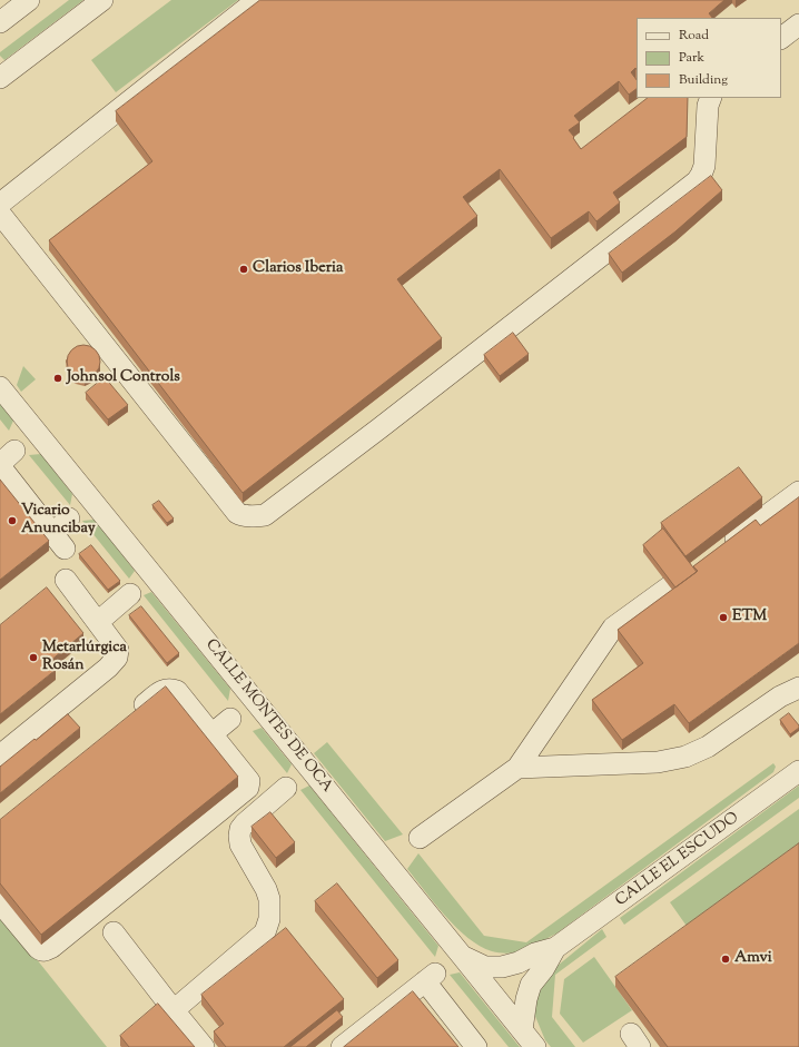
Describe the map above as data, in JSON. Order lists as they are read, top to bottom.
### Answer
{
  "streets": {
    "street": ["CALLE MONTES DE OCA", "CALLE EL ESCUDO"]
  },
  "crossings": [
    ["CALLE MONTES DE OCA", "CALLE EL ESCUDO"]
  ],
  "places": [
    "Clarios Iberia",
    "Johnsol Controls",
    "Vicario Anuncibay",
    "ETM",
    "Metarlúrgica Rosán",
    "Amvi"
  ],
  "legend": ["Road", "Park", "Building"]
}
